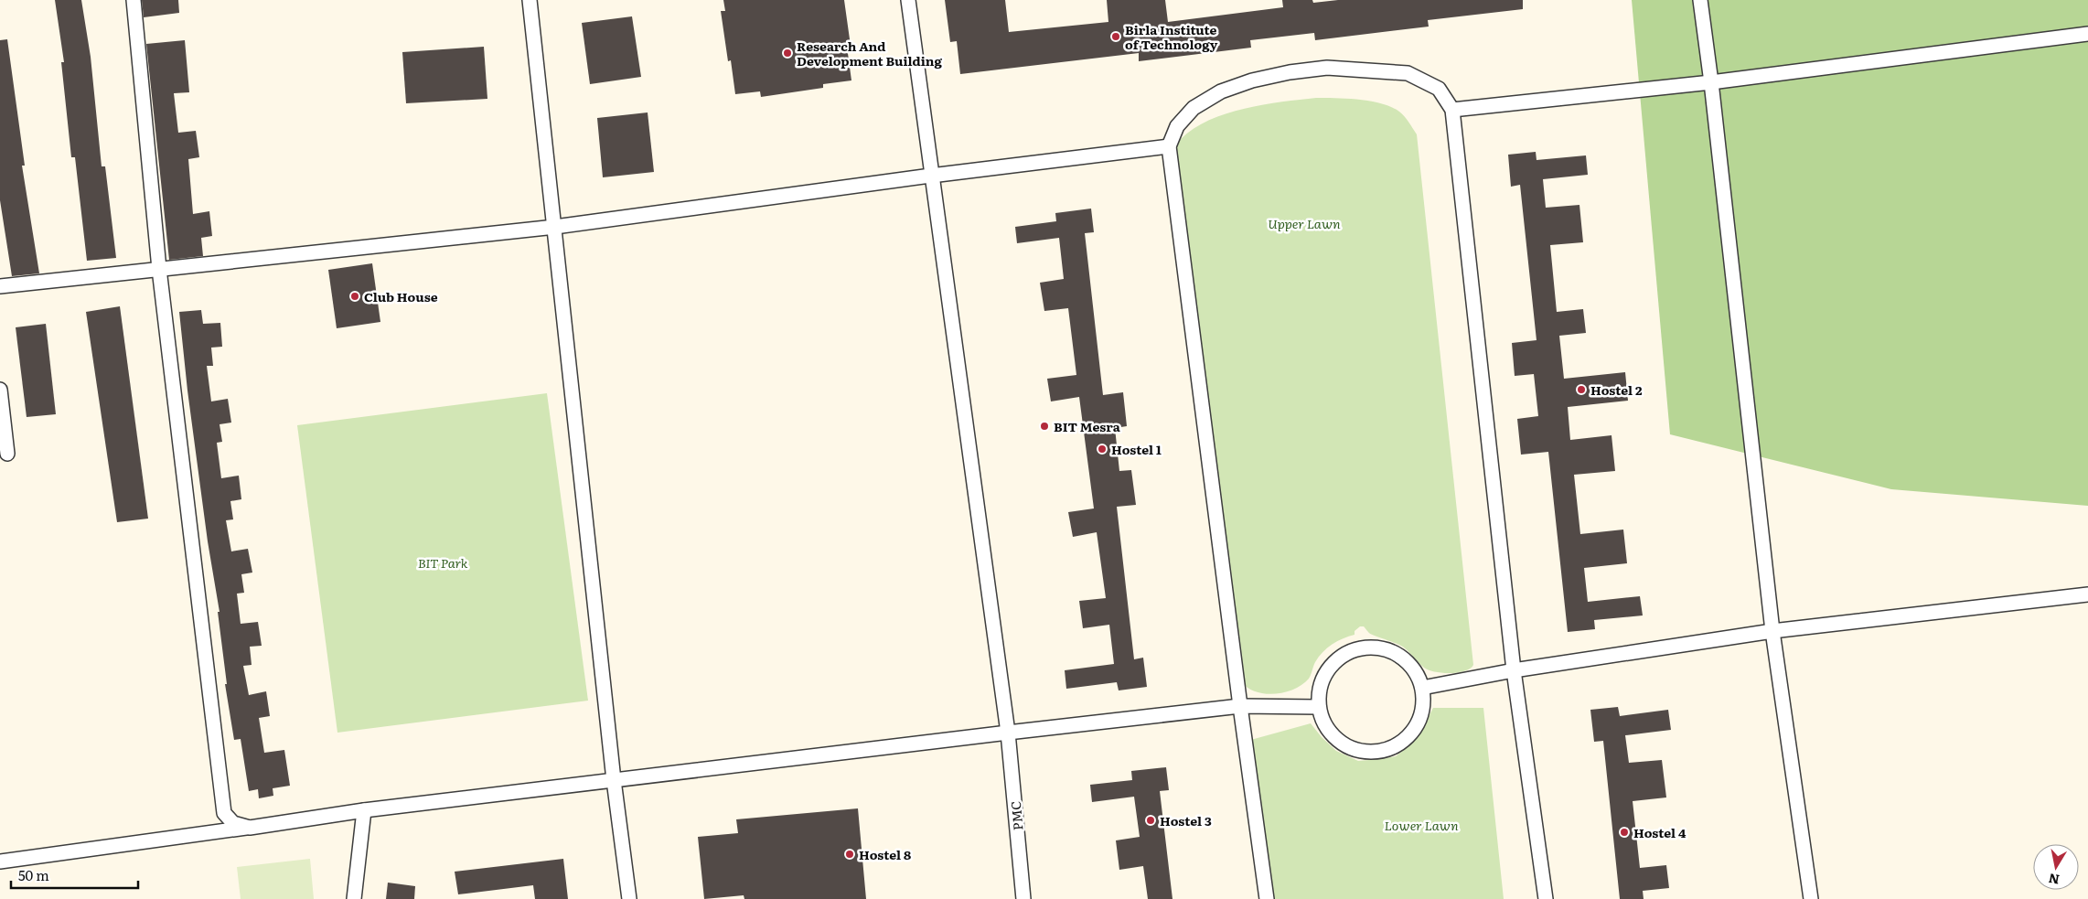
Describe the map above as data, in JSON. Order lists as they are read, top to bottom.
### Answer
{
  "streets": {
    "street": ["PMC"]
  },
  "parks": ["Upper Lawn", "BIT Park", "Lower Lawn"],
  "places": [
    "Birla Institute of Technology",
    "Research And Development Building",
    "Club House",
    "Hostel 2",
    "BIT Mesra",
    "Hostel 1",
    "Hostel 3",
    "Hostel 4",
    "Hostel 8"
  ],
  "scale_bar": "50 m",
  "north": "bottom"
}
